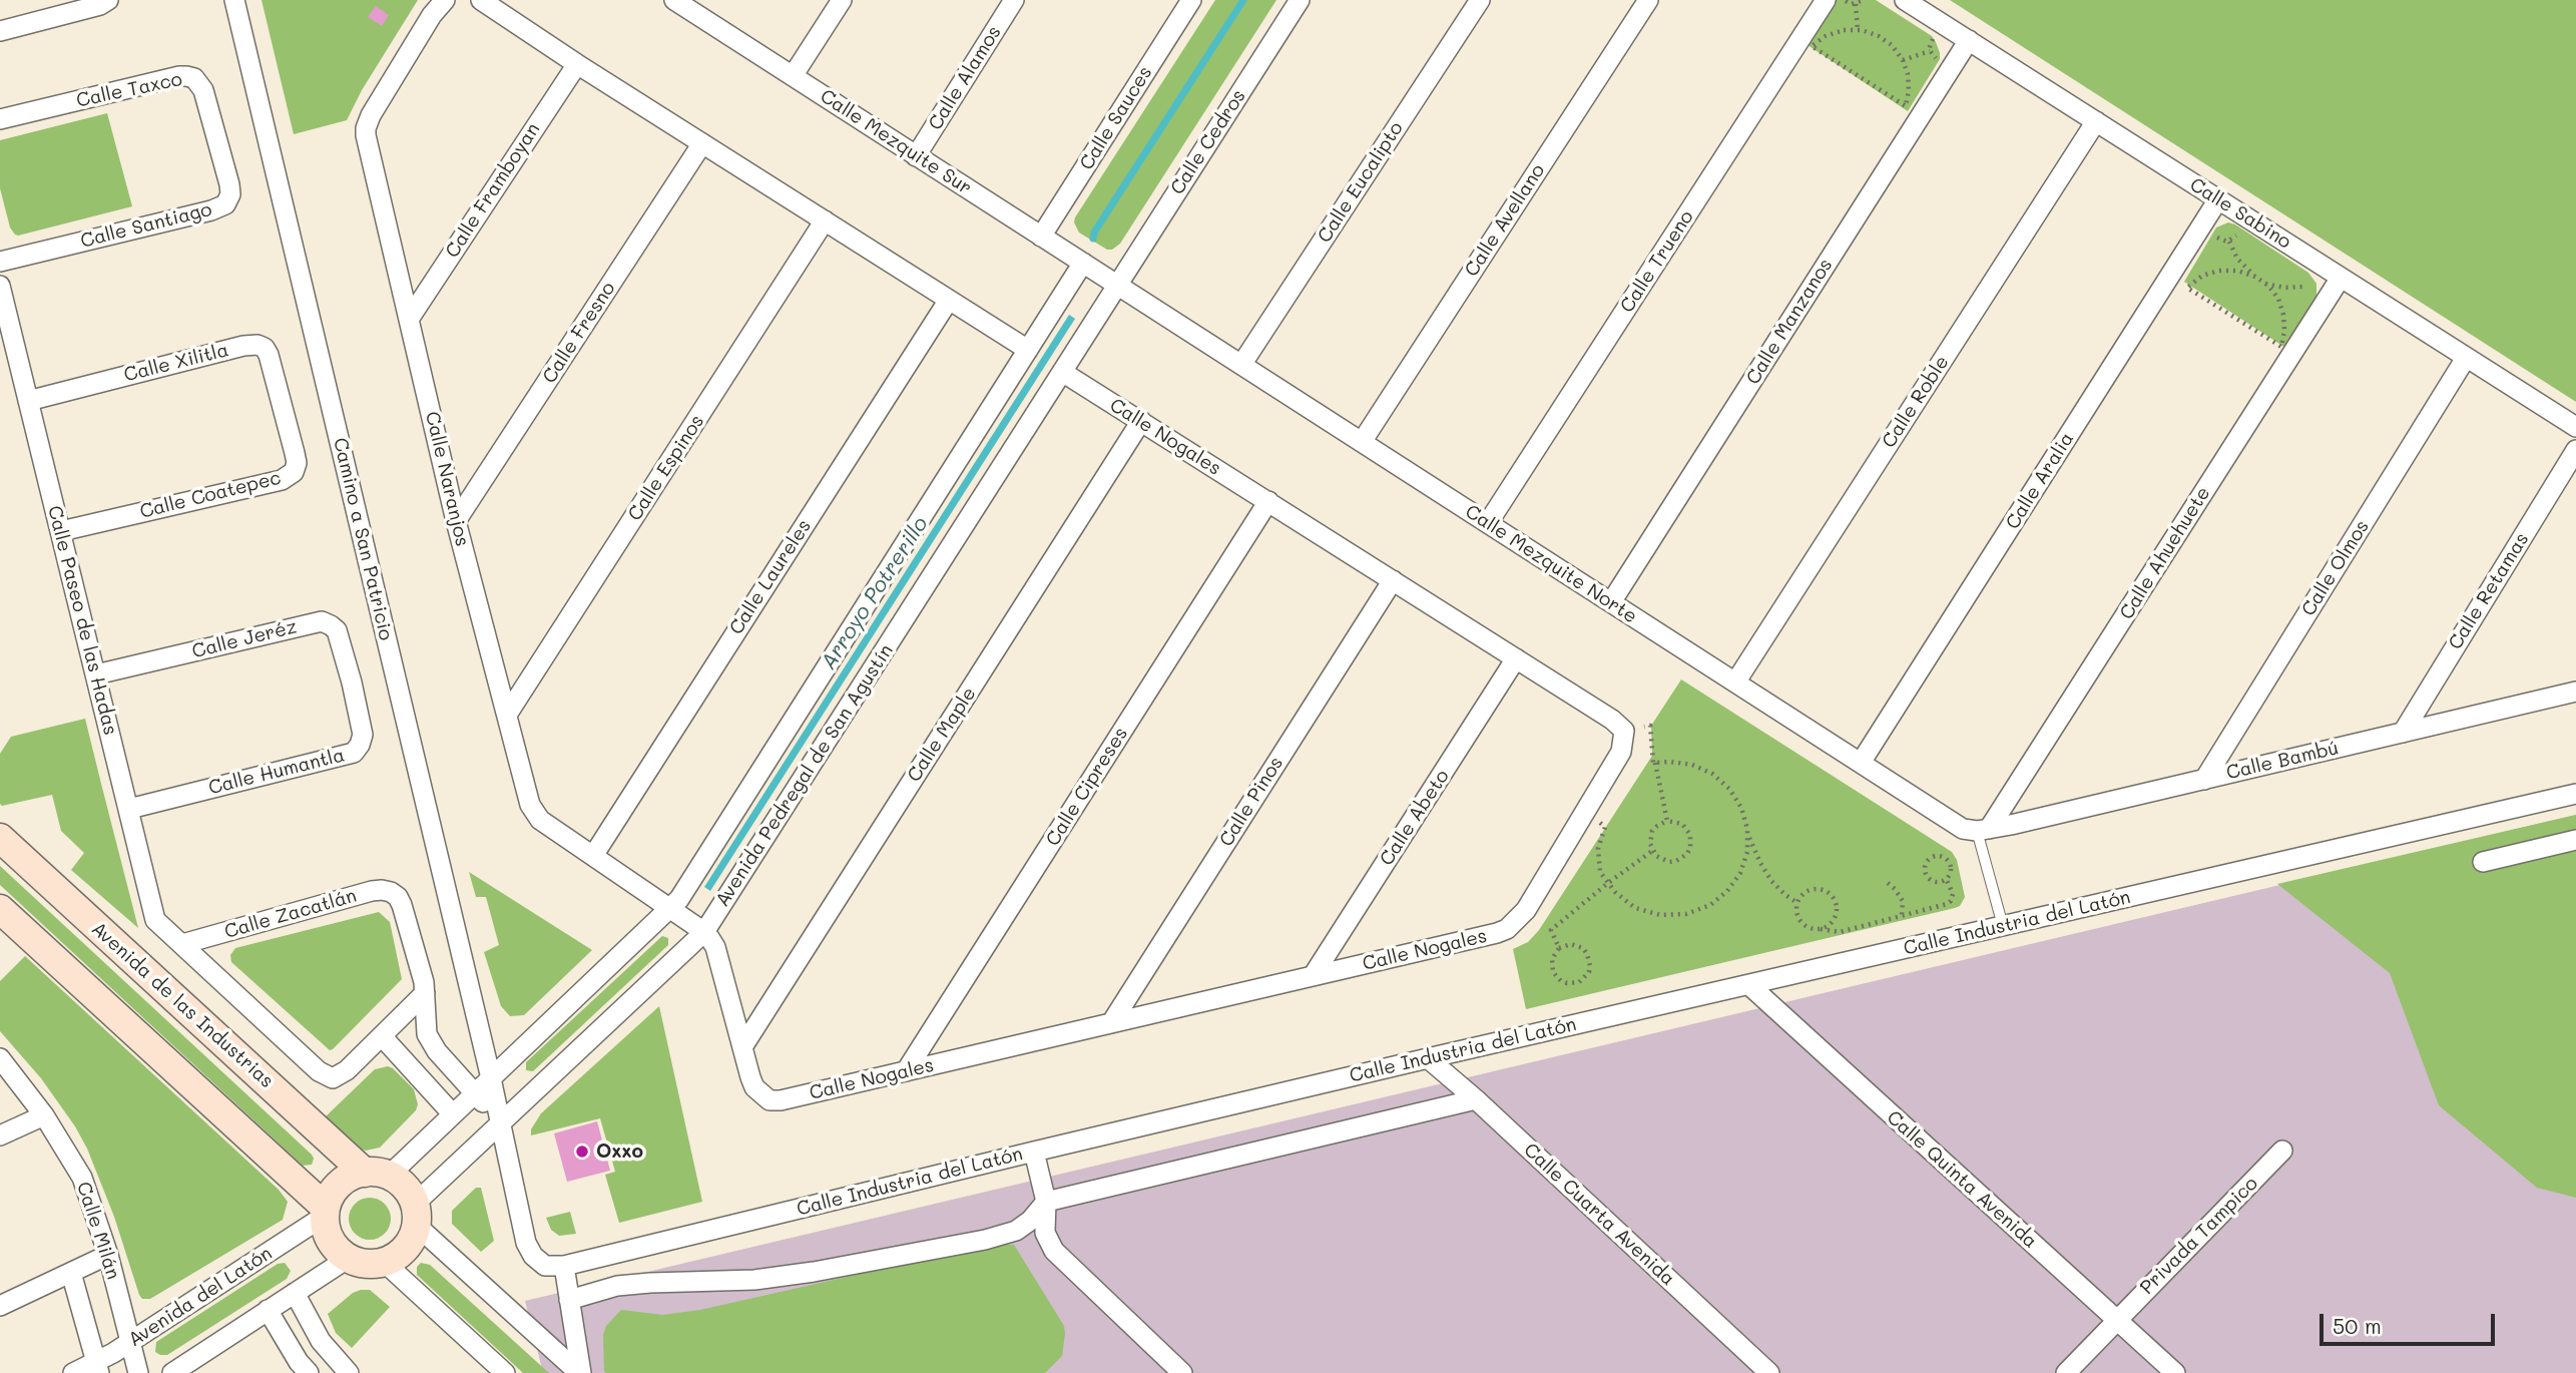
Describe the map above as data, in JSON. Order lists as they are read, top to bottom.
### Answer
{
  "streets": {
    "street": [
      "Calle Alamos",
      "Calle Taxco",
      "Calle Sauces",
      "Calle Mezquite Sur",
      "Calle Cedros",
      "Calle Eucalipto",
      "Calle Framboyan",
      "Calle Sabino",
      "Calle Avellano",
      "Calle Santiago",
      "Calle Trueno",
      "Calle Manzanos",
      "Calle Fresno",
      "Calle Xilitla",
      "Calle Roble",
      "Calle Nogales",
      "Calle Espinos",
      "Calle Naranjos",
      "Calle Aralia",
      "Calle Coatepec",
      "Camino a San Patricio",
      "Calle Ahuehuete",
      "Calle Mezquite Norte",
      "Calle Olmos",
      "Calle Laureles",
      "Calle Retamas",
      "Calle Paseo de las Hadas",
      "Calle Jeréz",
      "Calle Maple",
      "Calle Bambú",
      "Calle Humantla",
      "Avenida Pedregal de San Agustín",
      "Calle Cipreses",
      "Calle Pinos",
      "Calle Abeto",
      "Calle Zacatlán",
      "Calle Industria del Latón",
      "Avenida de las Industrias",
      "Calle Quinta Avenida",
      "Calle Cuarta Avenida",
      "Calle Milán",
      "Privada Tampico",
      "Avenida del Latón"
    ]
  },
  "crossings": [
    ["Calle Alamos", "Calle Mezquite Sur"],
    ["Calle Taxco", "Calle Santiago"],
    ["Calle Sauces", "Calle Mezquite Sur"],
    ["Calle Mezquite Sur", "Calle Cedros"],
    ["Calle Mezquite Sur", "Calle Mezquite Norte"],
    ["Calle Mezquite Sur", "Avenida Pedregal de San Agustín"],
    ["Calle Cedros", "Calle Mezquite Norte"],
    ["Calle Cedros", "Avenida Pedregal de San Agustín"],
    ["Calle Eucalipto", "Calle Mezquite Norte"],
    ["Calle Framboyan", "Calle Naranjos"],
    ["Calle Sabino", "Calle Manzanos"],
    ["Calle Sabino", "Calle Roble"],
    ["Calle Sabino", "Calle Aralia"],
    ["Calle Sabino", "Calle Ahuehuete"],
    ["Calle Sabino", "Calle Olmos"],
    ["Calle Avellano", "Calle Mezquite Norte"],
    ["Calle Trueno", "Calle Mezquite Norte"],
    ["Calle Manzanos", "Calle Mezquite Norte"],
    ["Calle Fresno", "Calle Naranjos"],
    ["Calle Xilitla", "Calle Coatepec"],
    ["Calle Xilitla", "Calle Paseo de las Hadas"],
    ["Calle Roble", "Calle Mezquite Norte"],
    ["Calle Nogales", "Calle Naranjos"],
    ["Calle Nogales", "Calle Maple"],
    ["Calle Nogales", "Avenida Pedregal de San Agustín"],
    ["Calle Nogales", "Calle Cipreses"],
    ["Calle Nogales", "Calle Pinos"],
    ["Calle Nogales", "Calle Abeto"],
    ["Calle Espinos", "Calle Naranjos"],
    ["Calle Naranjos", "Calle Laureles"],
    ["Calle Naranjos", "Avenida Pedregal de San Agustín"],
    ["Calle Aralia", "Calle Mezquite Norte"],
    ["Calle Coatepec", "Calle Paseo de las Hadas"],
    ["Camino a San Patricio", "Avenida Pedregal de San Agustín"],
    ["Calle Ahuehuete", "Calle Mezquite Norte"],
    ["Calle Ahuehuete", "Calle Bambú"],
    ["Calle Mezquite Norte", "Calle Bambú"],
    ["Calle Mezquite Norte", "Avenida Pedregal de San Agustín"],
    ["Calle Olmos", "Calle Bambú"],
    ["Calle Retamas", "Calle Bambú"],
    ["Calle Paseo de las Hadas", "Calle Jeréz"],
    ["Calle Paseo de las Hadas", "Calle Humantla"],
    ["Calle Paseo de las Hadas", "Calle Zacatlán"],
    ["Calle Jeréz", "Calle Humantla"],
    ["Avenida Pedregal de San Agustín", "Avenida de las Industrias"],
    ["Avenida Pedregal de San Agustín", "Avenida del Latón"],
    ["Calle Industria del Latón", "Calle Quinta Avenida"],
    ["Calle Industria del Latón", "Calle Cuarta Avenida"],
    ["Avenida de las Industrias", "Avenida del Latón"],
    ["Calle Quinta Avenida", "Privada Tampico"],
    ["Calle Milán", "Avenida del Latón"]
  ],
  "water": ["Arroyo Potrerillo"],
  "places": ["Oxxo"],
  "scale_bar": "50 m"
}
